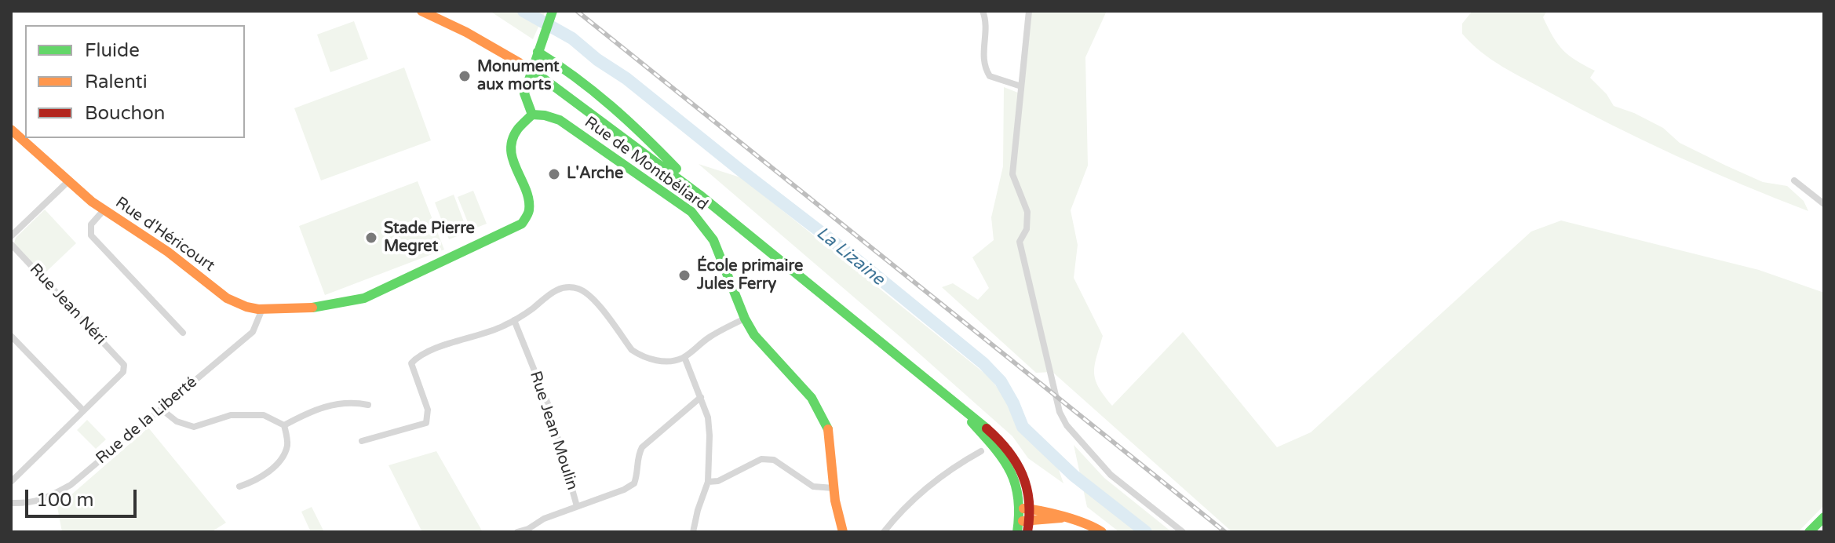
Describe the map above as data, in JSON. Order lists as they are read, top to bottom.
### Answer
{
  "streets": {
    "street": [
      "Rue de Montbéliard",
      "Rue d'Héricourt",
      "Rue Jean Néri",
      "Rue de la Liberté",
      "Rue Jean Moulin"
    ]
  },
  "crossings": [
    ["Rue de Montbéliard", "Rue d'Héricourt"],
    ["Rue d'Héricourt", "Rue de la Liberté"]
  ],
  "water": ["La Lizaine"],
  "places": [
    "Monument aux morts",
    "L'Arche",
    "Stade Pierre Megret",
    "École primaire Jules Ferry"
  ],
  "legend": ["Fluide", "Ralenti", "Bouchon"],
  "scale_bar": "100 m"
}
